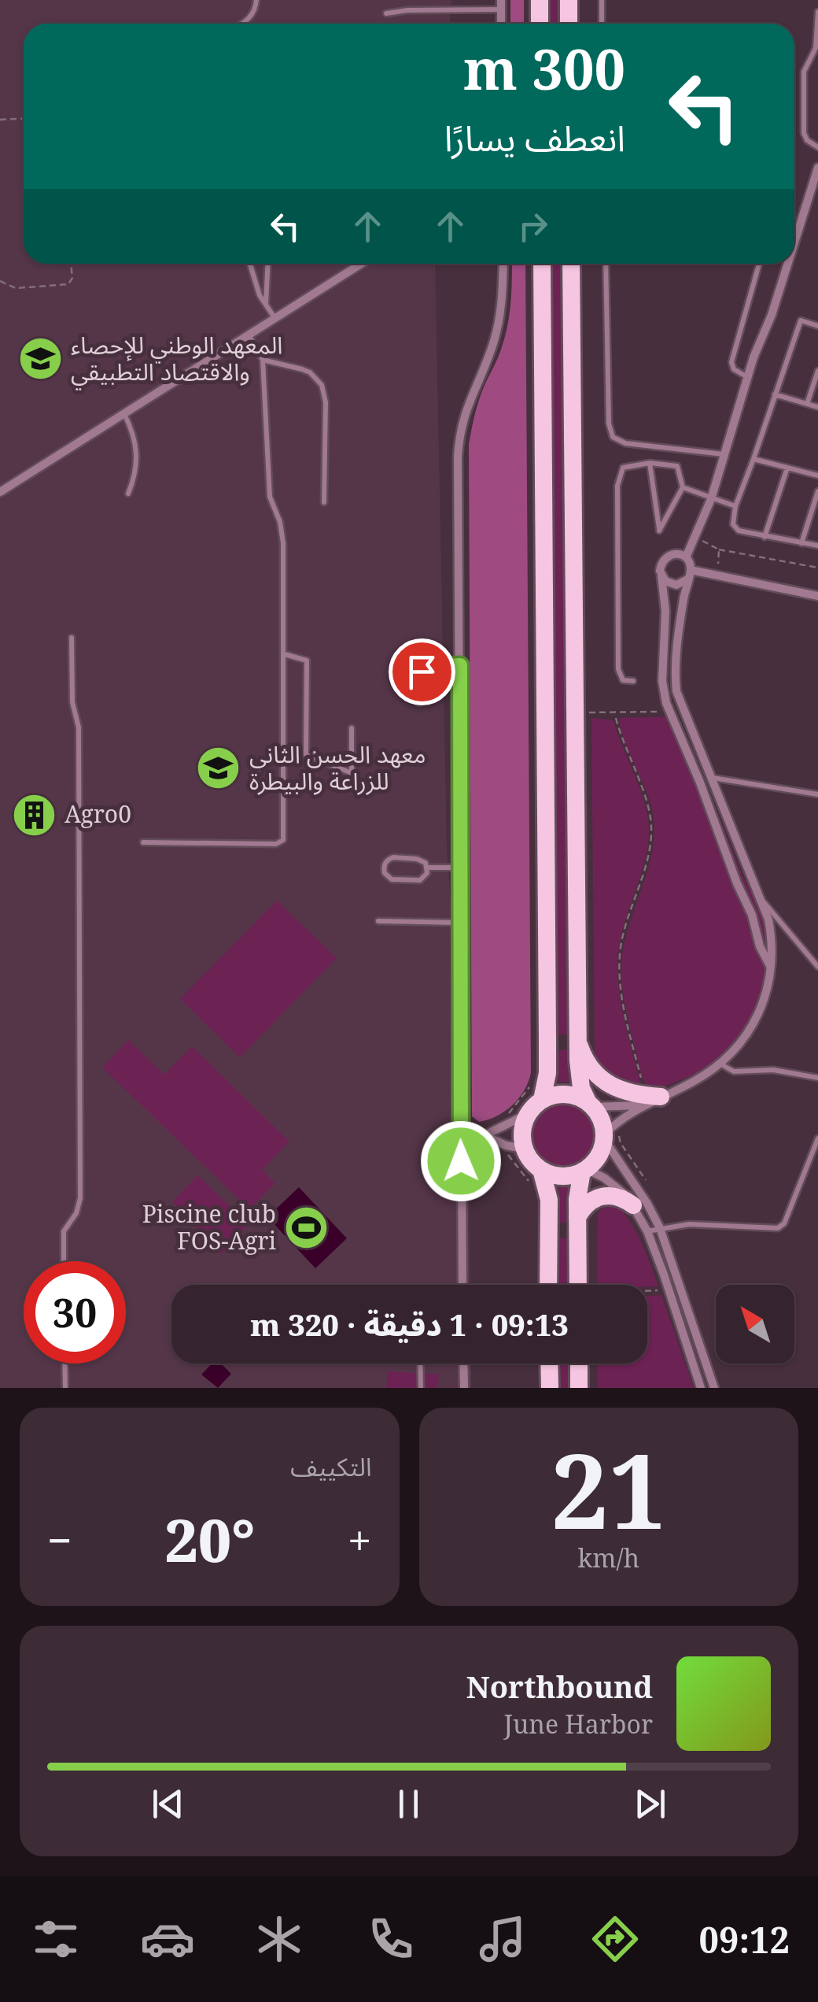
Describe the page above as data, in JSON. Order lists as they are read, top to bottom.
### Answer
{
  "places": {
    "school or university": ["المعهد الوطني للإحصاء والاقتصاد التطبيقي", "معهد الحسن الثاني للزراعة والبيطرة"],
    "building": ["Agro0"],
    "sports": ["Piscine club FOS-Agri"]
  },
  "north": "top left",
  "page": {
    "turn": ["300 m", "انعطف يسارًا"],
    "limit": "30",
    "trip": "09:13 · 1 دقيقة · 320 m",
    "tile": [
      ["21", "km/h"],
      "التكييف"
    ],
    "heat": ["−", "20°", "+"],
    "song": ["Northbound", "June Harbor"],
    "tabs": "09:12"
  }
}
